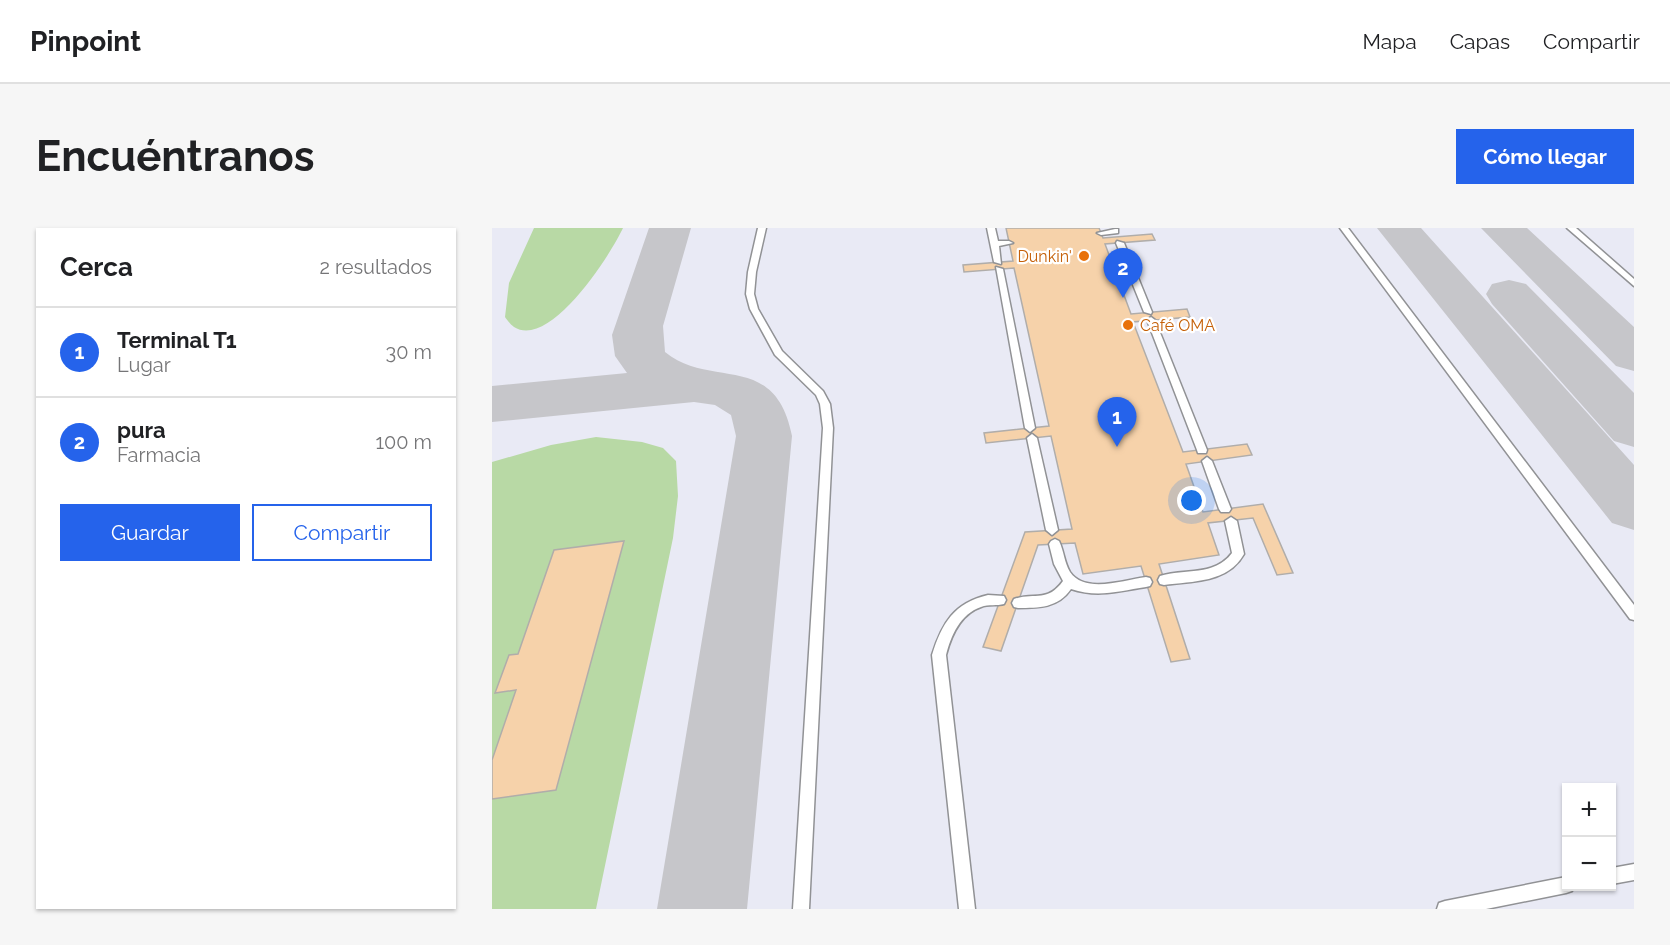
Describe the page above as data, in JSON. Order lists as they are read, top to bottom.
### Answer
{
  "places": ["Dunkin'", "Café OMA"],
  "page": {
    "header": "Pinpoint",
    "nav": ["Mapa", "Capas", "Compartir"],
    "buttons": [
      "Cómo llegar",
      ["Guardar", "Compartir"]
    ],
    "title": "Encuéntranos",
    "heading": ["Cerca", "2 resultados"],
    "pins": ["2", "1"],
    "list": [
      {
        "mark": "1",
        "name": "Terminal T1",
        "note": "Lugar",
        "value": "30 m"
      },
      {
        "mark": "2",
        "name": "pura",
        "note": "Farmacia",
        "value": "100 m"
      }
    ],
    "map_buttons": ["+", "−"]
  }
}
